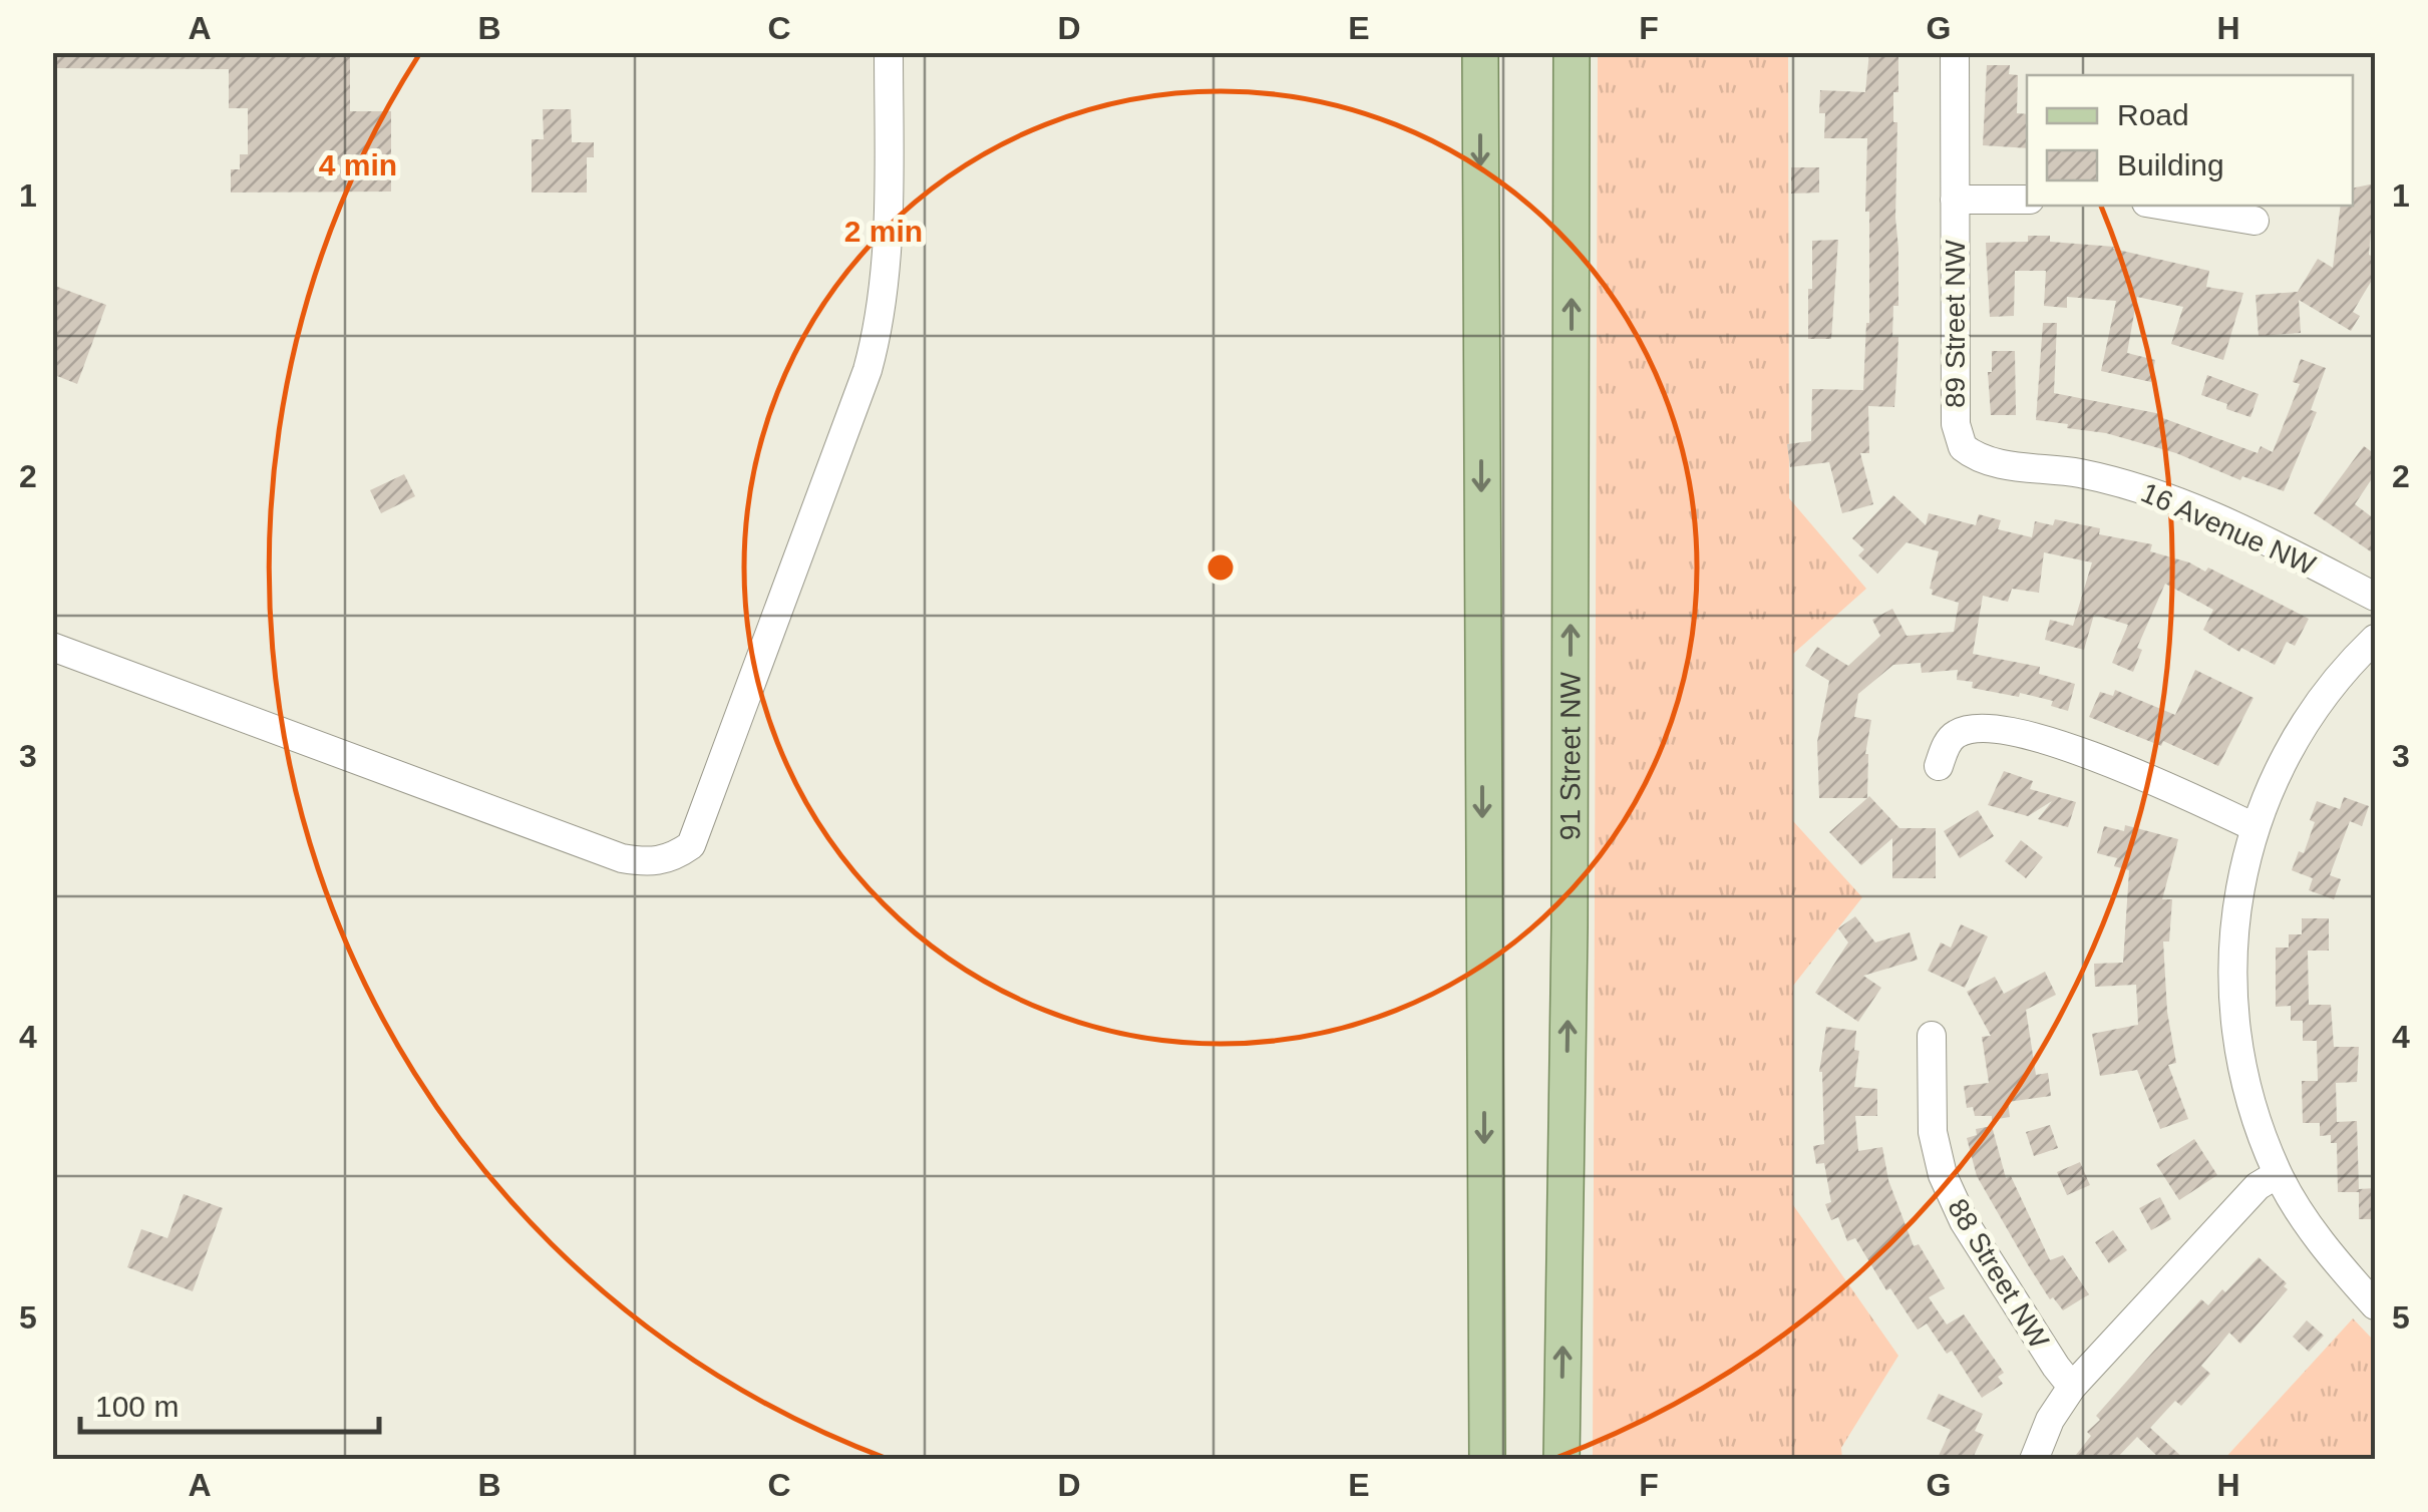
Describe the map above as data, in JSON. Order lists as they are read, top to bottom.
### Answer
{
  "streets": {
    "main road": ["91 Street NW"],
    "street": ["89 Street NW", "16 Avenue NW", "88 Street NW"]
  },
  "crossings": [
    ["89 Street NW", "16 Avenue NW"]
  ],
  "legend": ["Road", "Building"],
  "scale_bar": "100 m",
  "grid": {
    "columns": [
      "A",
      "B",
      "C",
      "D",
      "E",
      "F",
      "G",
      "H"
    ],
    "rows": [
      "1",
      "2",
      "3",
      "4",
      "5"
    ]
  },
  "rings": ["4 min", "2 min"]
}
